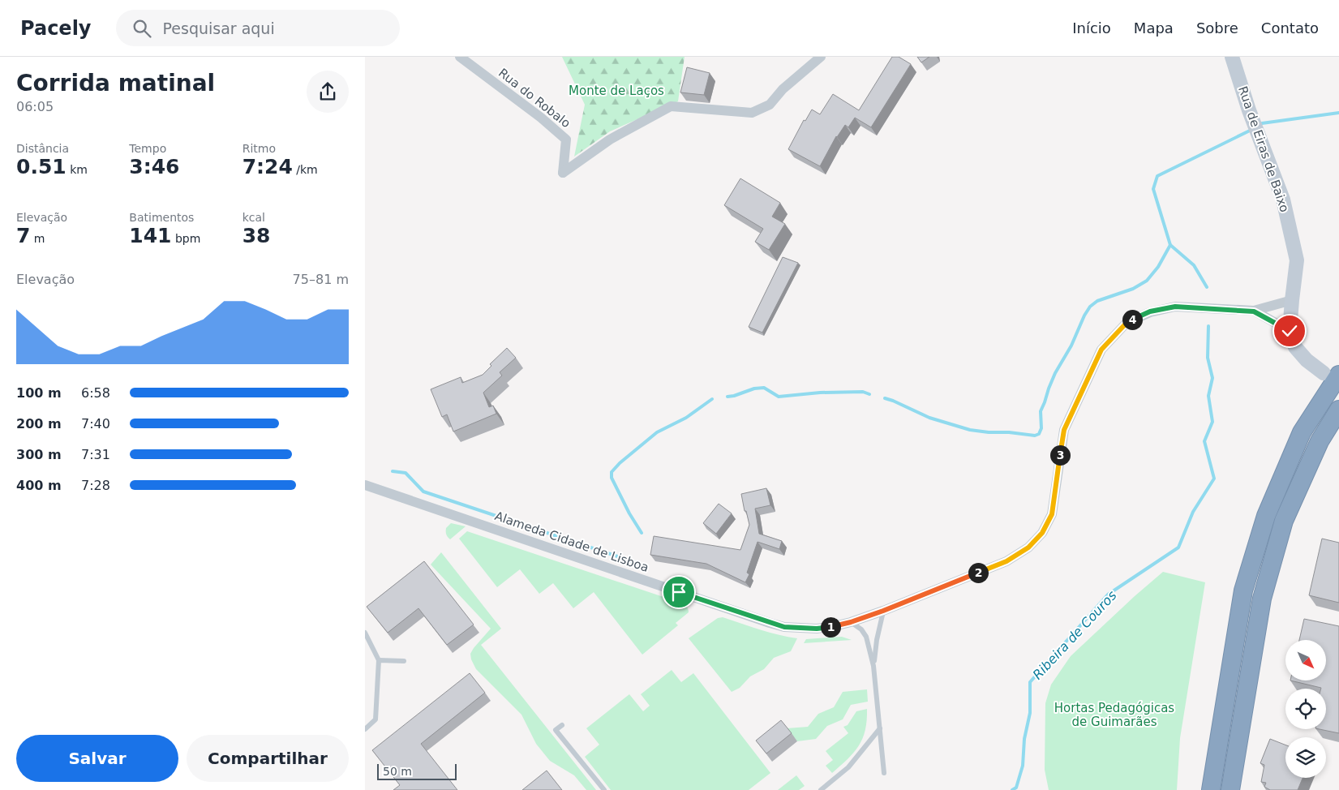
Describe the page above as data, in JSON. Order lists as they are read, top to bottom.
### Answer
{
  "streets": {
    "street": ["Rua do Robalo", "Rua de Eiras de Baixo", "Alameda Cidade de Lisboa"]
  },
  "crossings": [
    ["Rua de Eiras de Baixo", "Alameda Cidade de Lisboa"]
  ],
  "water": ["Ribeira de Couros"],
  "parks": ["Monte de Laços", "Hortas Pedagógicas de Guimarães"],
  "scale_bar": "50 m",
  "north": "bottom right",
  "page": {
    "header": "Pacely",
    "search": "Pesquisar aqui",
    "nav": [
      "Início",
      "Mapa",
      "Sobre",
      "Contato"
    ],
    "heading": ["Corrida matinal", "06:05"],
    "stats": [
      ["Distância", "0.51 km"],
      ["Tempo", "3:46"],
      ["Ritmo", "7:24 /km"],
      ["Elevação", "7 m"],
      ["Batimentos", "141 bpm"],
      ["kcal", "38"]
    ],
    "chart": ["Elevação", "75–81 m"],
    "pins": [
      "4",
      "3",
      "2",
      "1"
    ],
    "list": [
      {
        "name": "100 m",
        "note": "6:58"
      },
      {
        "name": "200 m",
        "note": "7:40"
      },
      {
        "name": "300 m",
        "note": "7:31"
      },
      {
        "name": "400 m",
        "note": "7:28"
      }
    ],
    "buttons": ["Salvar", "Compartilhar"],
    "scale": "50 m"
  }
}
